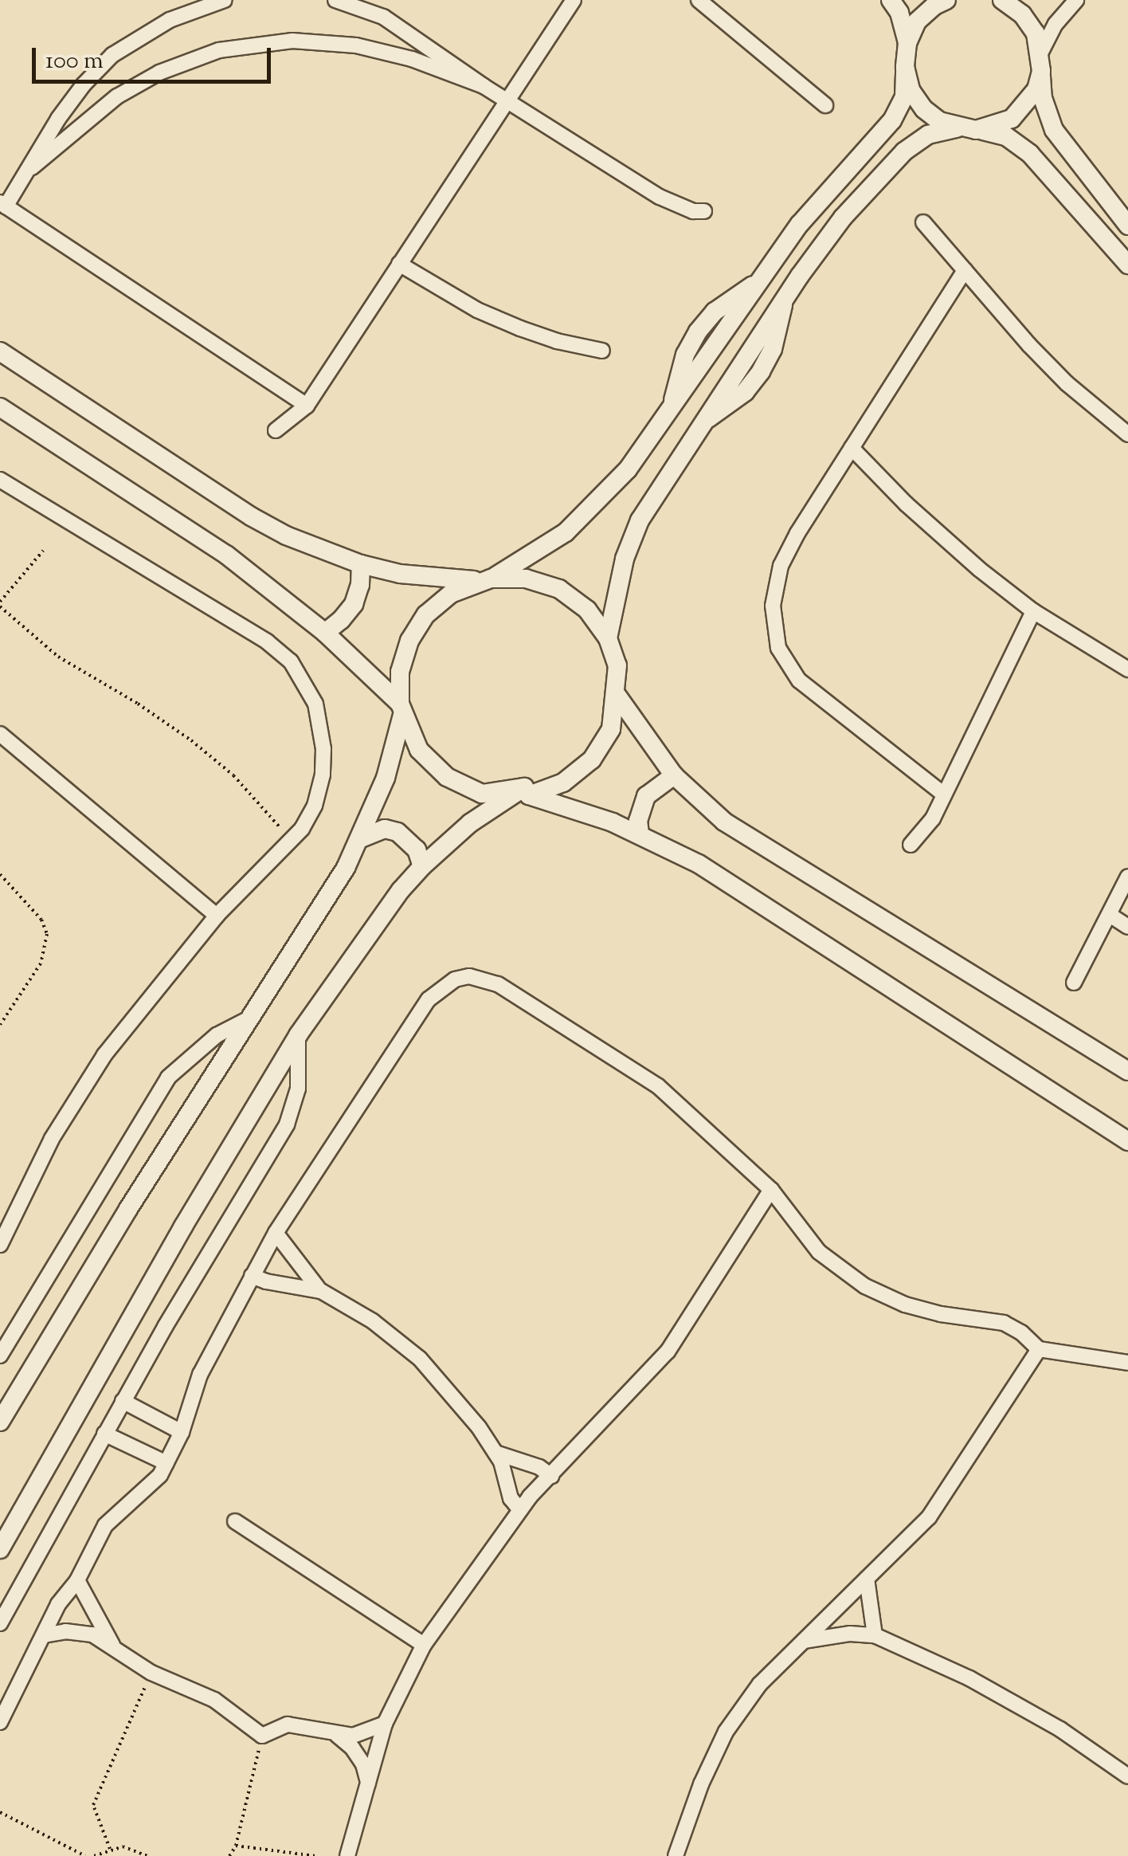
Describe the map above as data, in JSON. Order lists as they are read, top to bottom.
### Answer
{
  "scale_bar": "100 m"
}
